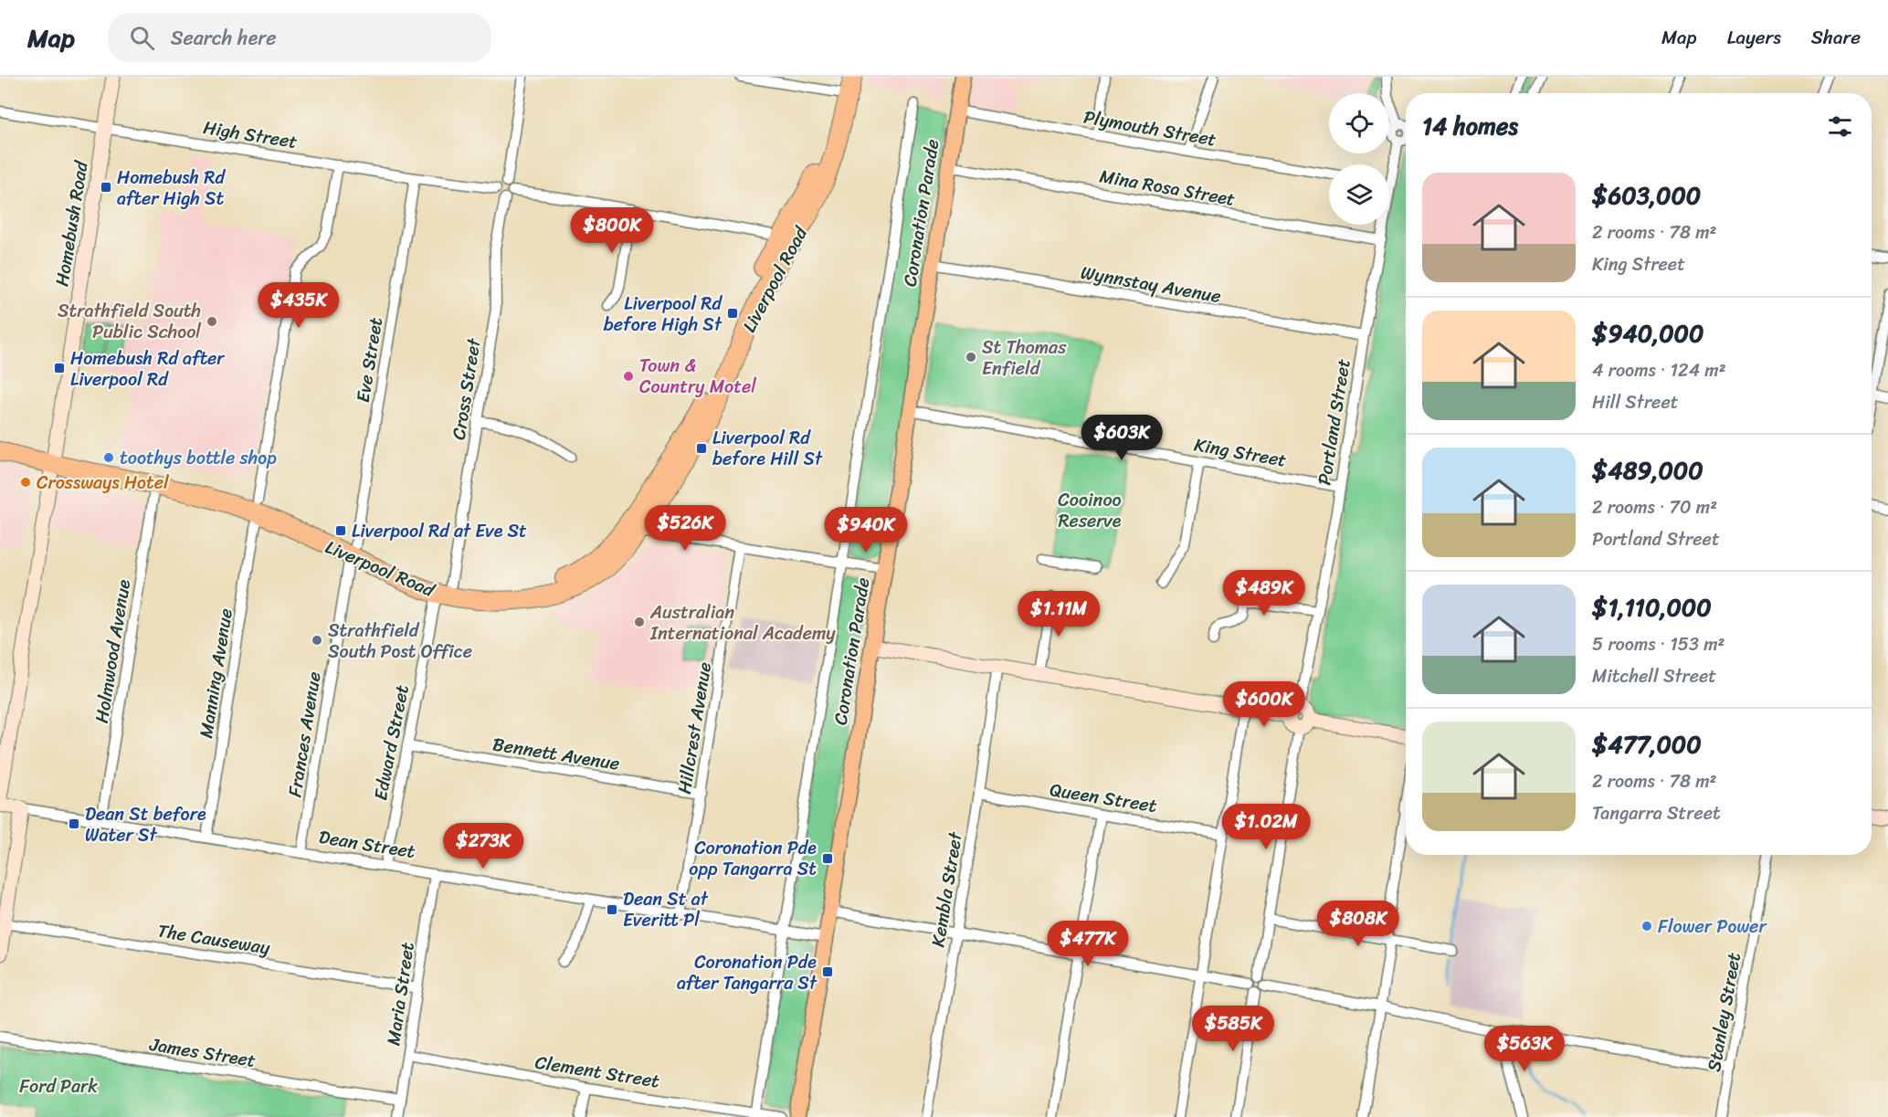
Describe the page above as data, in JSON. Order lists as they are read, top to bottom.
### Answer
{
  "streets": {
    "highway": ["Liverpool Road"],
    "main road": ["Coronation Parade", "Homebush Road", "Dean Street"],
    "street": [
      "Plymouth Street",
      "High Street",
      "Mina Rosa Street",
      "Wynnstay Avenue",
      "Eve Street",
      "Cross Street",
      "Portland Street",
      "King Street",
      "Holmwood Avenue",
      "Manning Avenue",
      "Hillcrest Avenue",
      "Frances Avenue",
      "Edward Street",
      "Bennett Avenue",
      "Queen Street",
      "Kembla Street",
      "The Causeway",
      "Maria Street",
      "Stanley Street",
      "James Street",
      "Clement Street"
    ]
  },
  "crossings": [
    ["Plymouth Street", "Coronation Parade"],
    ["High Street", "Homebush Road"],
    ["High Street", "Eve Street"],
    ["High Street", "Cross Street"],
    ["High Street", "Manning Avenue"],
    ["Mina Rosa Street", "Coronation Parade"],
    ["Mina Rosa Street", "Portland Street"],
    ["Coronation Parade", "Wynnstay Avenue"],
    ["Coronation Parade", "King Street"],
    ["Coronation Parade", "Dean Street"],
    ["Coronation Parade", "Clement Street"],
    ["Homebush Road", "Liverpool Road"],
    ["Liverpool Road", "Eve Street"],
    ["Liverpool Road", "Cross Street"],
    ["Liverpool Road", "Holmwood Avenue"],
    ["Liverpool Road", "Manning Avenue"],
    ["Liverpool Road", "Frances Avenue"],
    ["Liverpool Road", "Edward Street"],
    ["Wynnstay Avenue", "Portland Street"],
    ["Eve Street", "Frances Avenue"],
    ["Cross Street", "Edward Street"],
    ["Portland Street", "King Street"],
    ["Holmwood Avenue", "Dean Street"],
    ["Manning Avenue", "Dean Street"],
    ["Hillcrest Avenue", "Bennett Avenue"],
    ["Hillcrest Avenue", "Dean Street"],
    ["Frances Avenue", "Dean Street"],
    ["Edward Street", "Bennett Avenue"],
    ["Edward Street", "Dean Street"],
    ["Queen Street", "Kembla Street"],
    ["Dean Street", "Maria Street"],
    ["The Causeway", "Maria Street"],
    ["Maria Street", "James Street"],
    ["Maria Street", "Clement Street"]
  ],
  "parks": ["Cooinoo Reserve", "Ford Park"],
  "places": {
    "transit": [
      "Homebush Rd after High St",
      "Liverpool Rd before High St",
      "Homebush Rd after Liverpool Rd",
      "Liverpool Rd before Hill St",
      "Liverpool Rd at Eve St",
      "Dean St before Water St",
      "Coronation Pde opp Tangarra St",
      "Dean St at Everitt Pl",
      "Coronation Pde after Tangarra St"
    ],
    "other": [
      "Strathfield South Public School",
      "St Thomas Enfield",
      "Town & Country Motel",
      "toothys bottle shop",
      "Crossways Hotel",
      "Australian International Academy",
      "Strathfield South Post Office",
      "Flower Power"
    ]
  },
  "page": {
    "header": "Map",
    "search": "Search here",
    "nav": ["Map", "Layers", "Share"],
    "heading": "14 homes",
    "list": [
      {
        "name": "$603,000",
        "note": "2 rooms · 78 m² · King Street"
      },
      {
        "name": "$940,000",
        "note": "4 rooms · 124 m² · Hill Street"
      },
      {
        "name": "$489,000",
        "note": "2 rooms · 70 m² · Portland Street"
      },
      {
        "name": "$1,110,000",
        "note": "5 rooms · 153 m² · Mitchell Street"
      },
      {
        "name": "$477,000",
        "note": "2 rooms · 78 m² · Tangarra Street"
      }
    ],
    "price": [
      "$800K",
      "$435K",
      "$603K",
      "$526K",
      "$940K",
      "$489K",
      "$1.11M",
      "$600K",
      "$1.02M",
      "$273K",
      "$808K",
      "$477K",
      "$585K",
      "$563K"
    ]
  }
}
